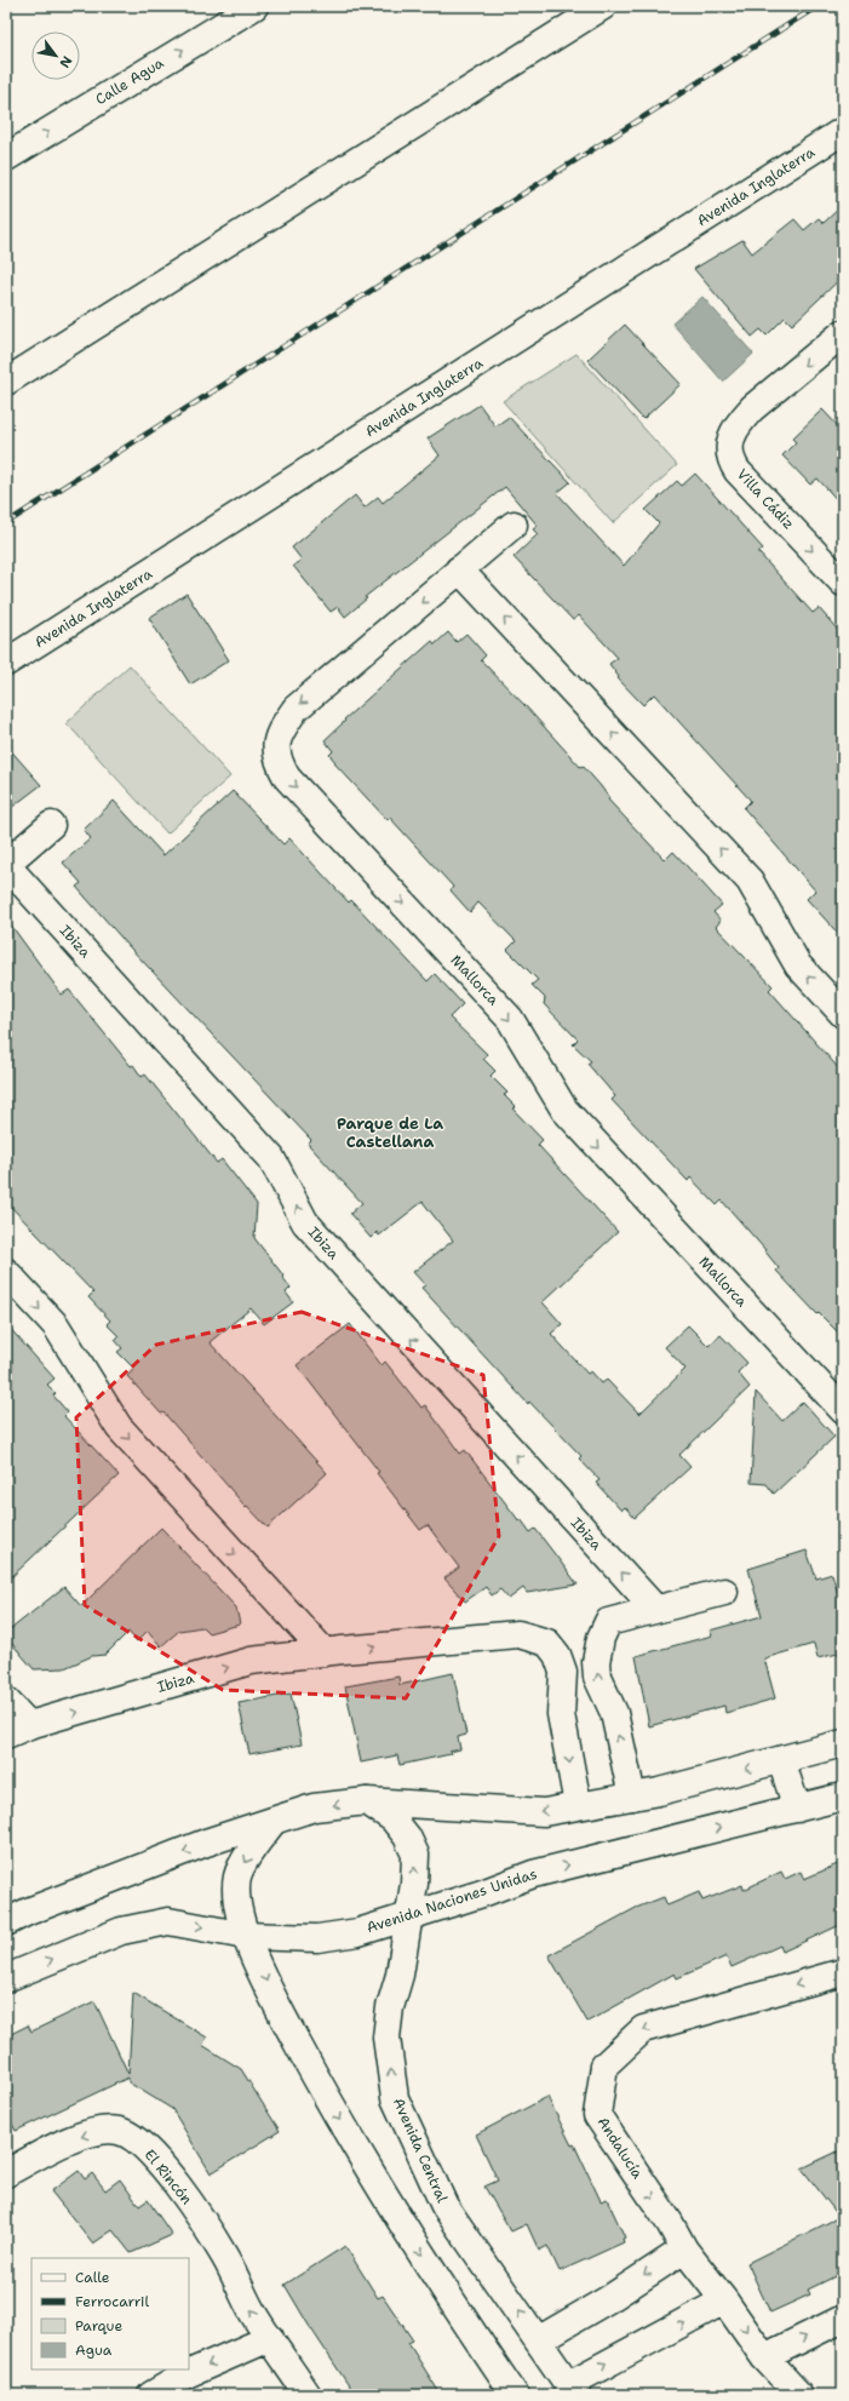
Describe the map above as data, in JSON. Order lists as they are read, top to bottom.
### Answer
{
  "streets": {
    "street": [
      "Calle Agua",
      "Avenida Inglaterra",
      "Villa Cádiz",
      "Ibiza",
      "Mallorca",
      "Avenida Naciones Unidas",
      "Andalucía",
      "Avenida Central",
      "El Rincón"
    ]
  },
  "crossings": [
    ["Avenida Naciones Unidas", "Avenida Central"]
  ],
  "one_way": ["Mallorca", "El Rincón"],
  "districts": ["Parque de La Castellana"],
  "legend": [
    "Calle",
    "Ferrocarril",
    "Parque",
    "Agua"
  ],
  "north": "bottom right"
}
